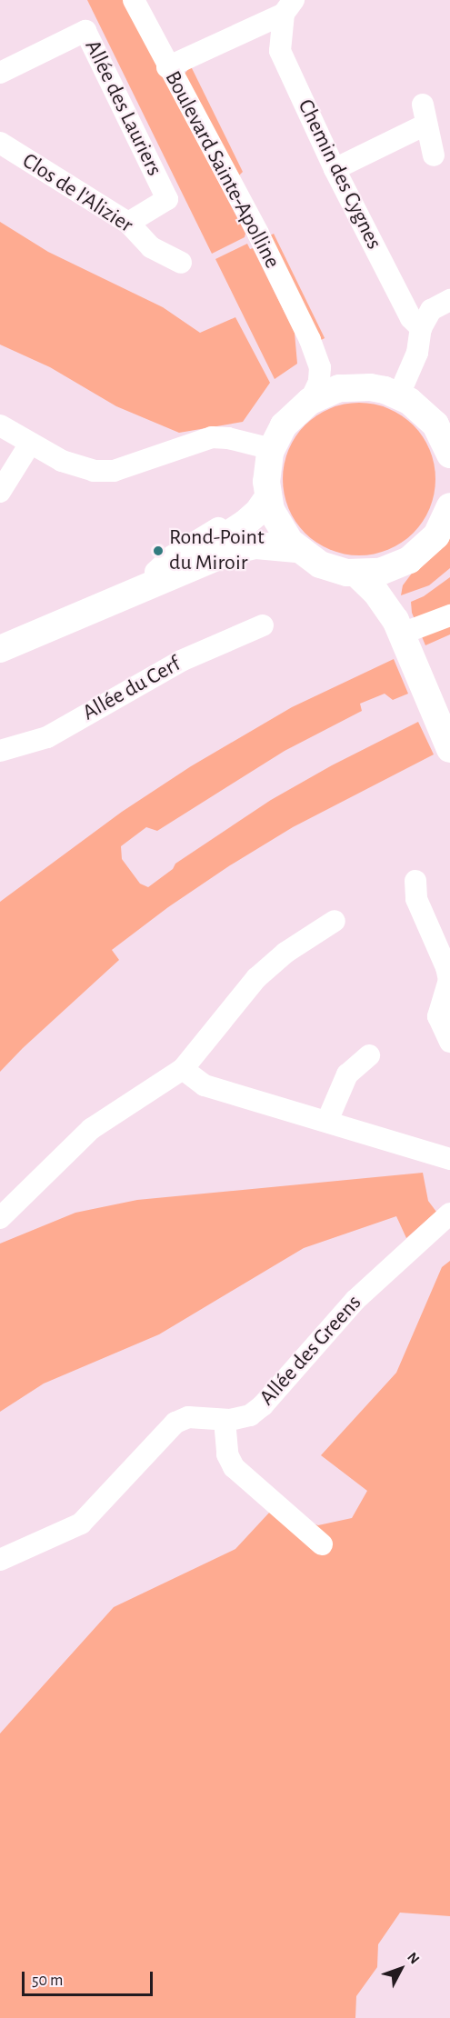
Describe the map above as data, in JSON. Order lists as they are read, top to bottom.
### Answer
{
  "streets": {
    "street": [
      "Allée des Lauriers",
      "Boulevard Sainte-Apolline",
      "Chemin des Cygnes",
      "Clos de l'Alizier",
      "Allée du Cerf",
      "Allée des Greens"
    ]
  },
  "crossings": [
    ["Allée des Lauriers", "Clos de l'Alizier"],
    ["Boulevard Sainte-Apolline", "Chemin des Cygnes"]
  ],
  "places": ["Rond-Point du Miroir"],
  "scale_bar": "50 m",
  "north": "top right"
}
